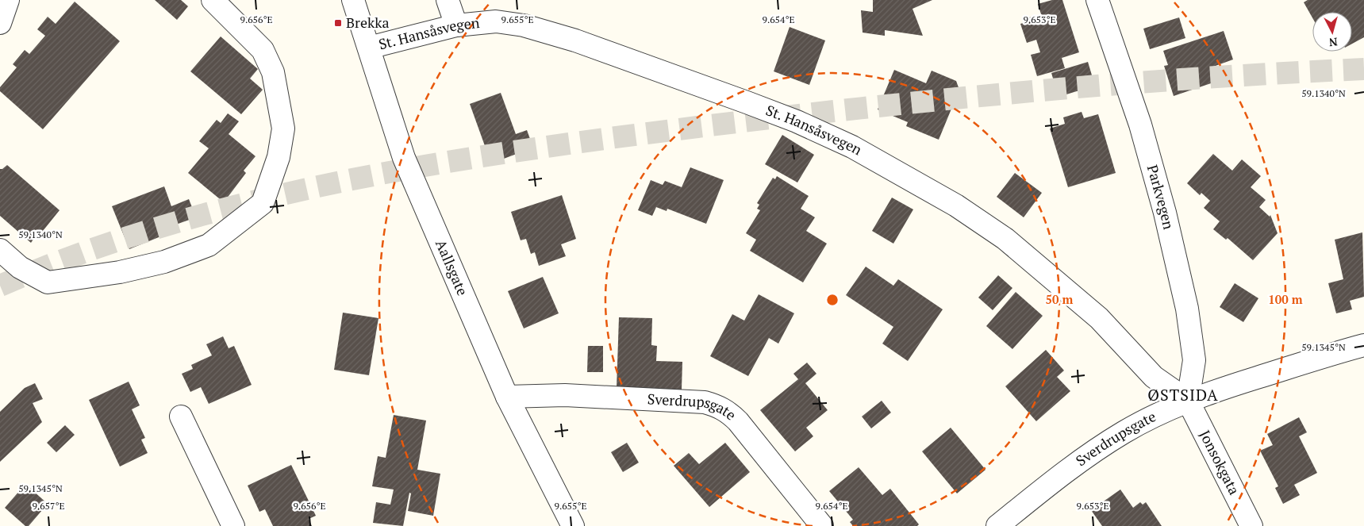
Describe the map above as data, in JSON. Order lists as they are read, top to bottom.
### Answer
{
  "streets": {
    "street": [
      "St. Hansåsvegen",
      "Parkvegen",
      "Aallsgate",
      "Sverdrupsgate",
      "Jonsokgata"
    ]
  },
  "crossings": [
    ["St. Hansåsvegen", "Parkvegen"],
    ["St. Hansåsvegen", "Aallsgate"],
    ["St. Hansåsvegen", "Sverdrupsgate"],
    ["St. Hansåsvegen", "Jonsokgata"],
    ["Parkvegen", "Sverdrupsgate"],
    ["Parkvegen", "Jonsokgata"],
    ["Aallsgate", "Sverdrupsgate"],
    ["Sverdrupsgate", "Jonsokgata"]
  ],
  "districts": ["ØSTSIDA"],
  "places": {
    "transit": ["Brekka"]
  },
  "north": "bottom",
  "coordinates": [
    "9.656°E",
    "9.655°E",
    "9.654°E",
    "9.653°E",
    "59.1340°N",
    "59.1345°N",
    "9.657°E"
  ],
  "rings": ["50 m", "100 m"]
}
